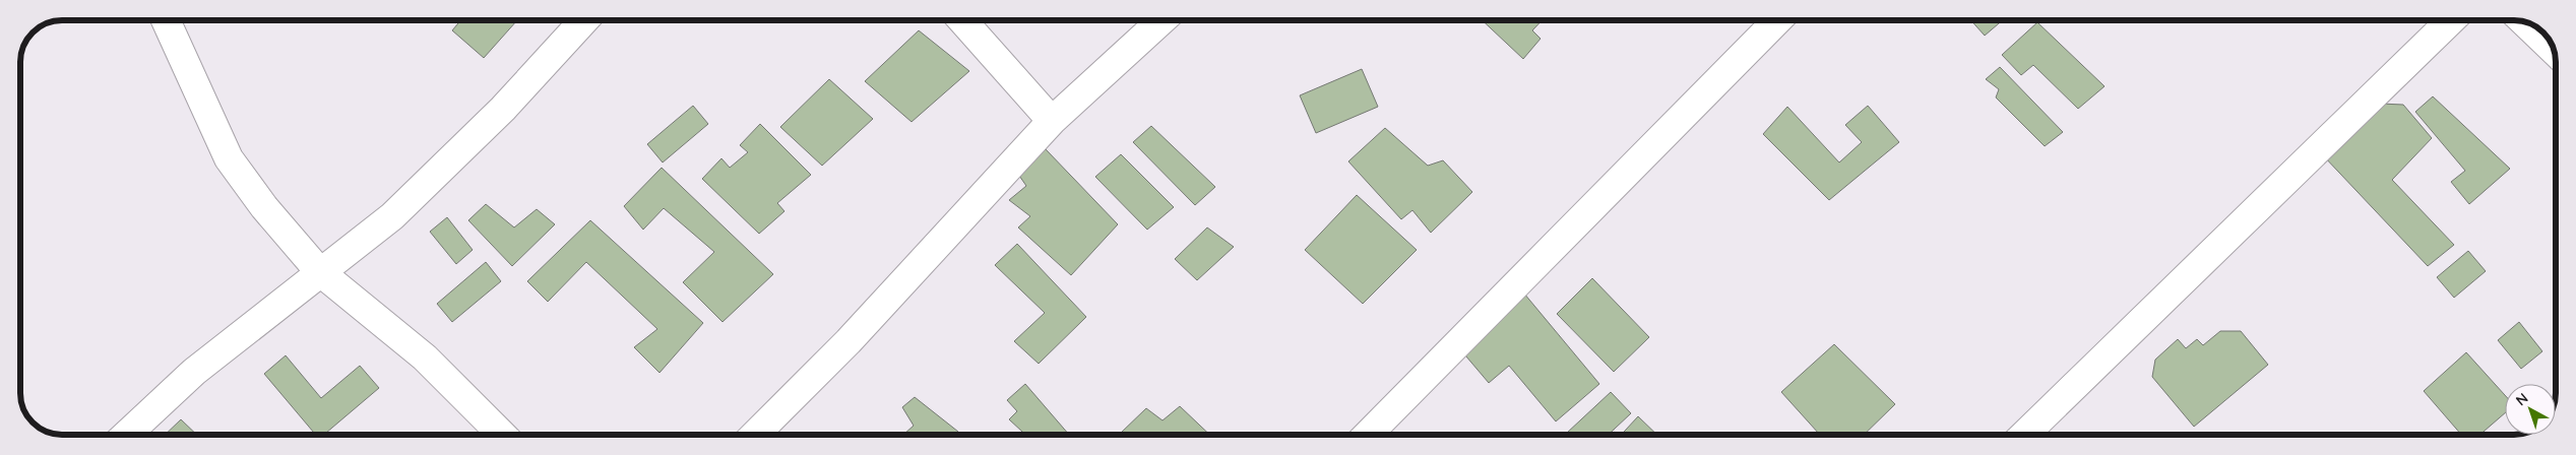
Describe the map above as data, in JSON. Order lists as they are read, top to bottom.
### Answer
{
  "north": "top left"
}
